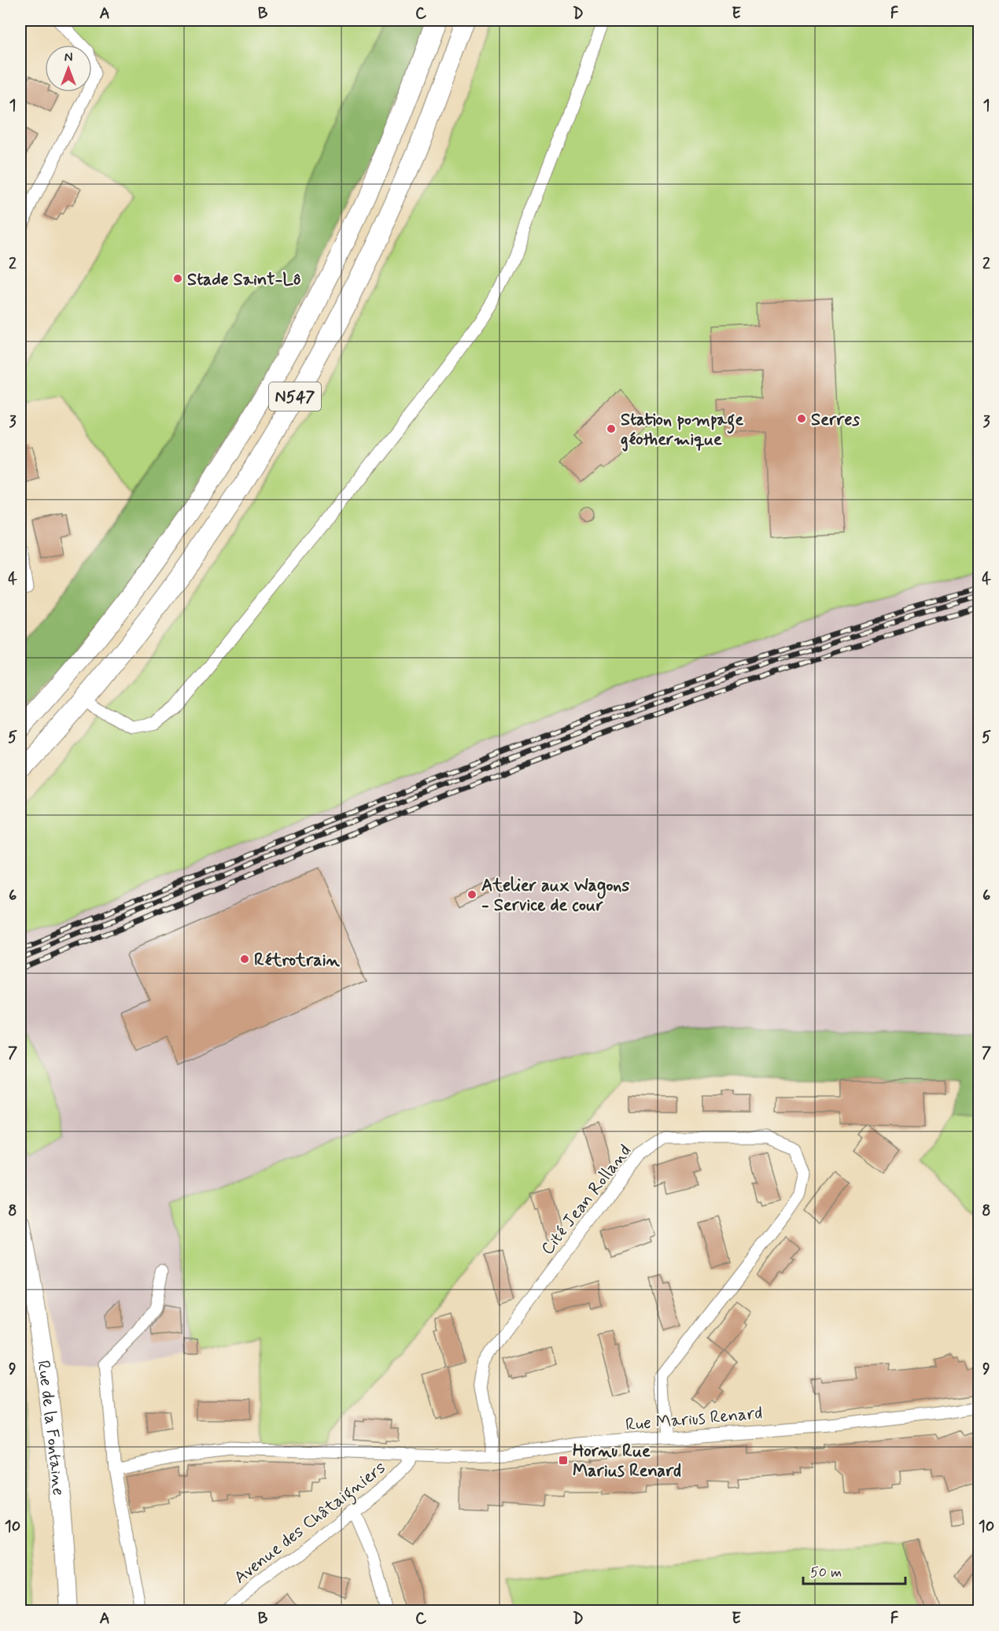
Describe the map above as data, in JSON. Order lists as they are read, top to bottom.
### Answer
{
  "streets": {
    "main road": ["N547", "Rue de la Fontaine"],
    "street": ["Cité Jean Rolland", "Rue Marius Renard", "Avenue des Châtaigniers"]
  },
  "crossings": [
    ["Cité Jean Rolland", "Rue Marius Renard"],
    ["Rue Marius Renard", "Avenue des Châtaigniers"]
  ],
  "places": {
    "other": [
      "Stade Saint-Lô",
      "Serres",
      "Station pompage géothermique",
      "Atelier aux Wagons - Service de cour",
      "Rétrotrain"
    ],
    "transit": ["Hornu Rue Marius Renard"]
  },
  "scale_bar": "50 m",
  "north": "top",
  "grid": {
    "columns": [
      "A",
      "B",
      "C",
      "D",
      "E",
      "F"
    ],
    "rows": [
      "1",
      "2",
      "3",
      "4",
      "5",
      "6",
      "7",
      "8",
      "9",
      "10"
    ]
  }
}
